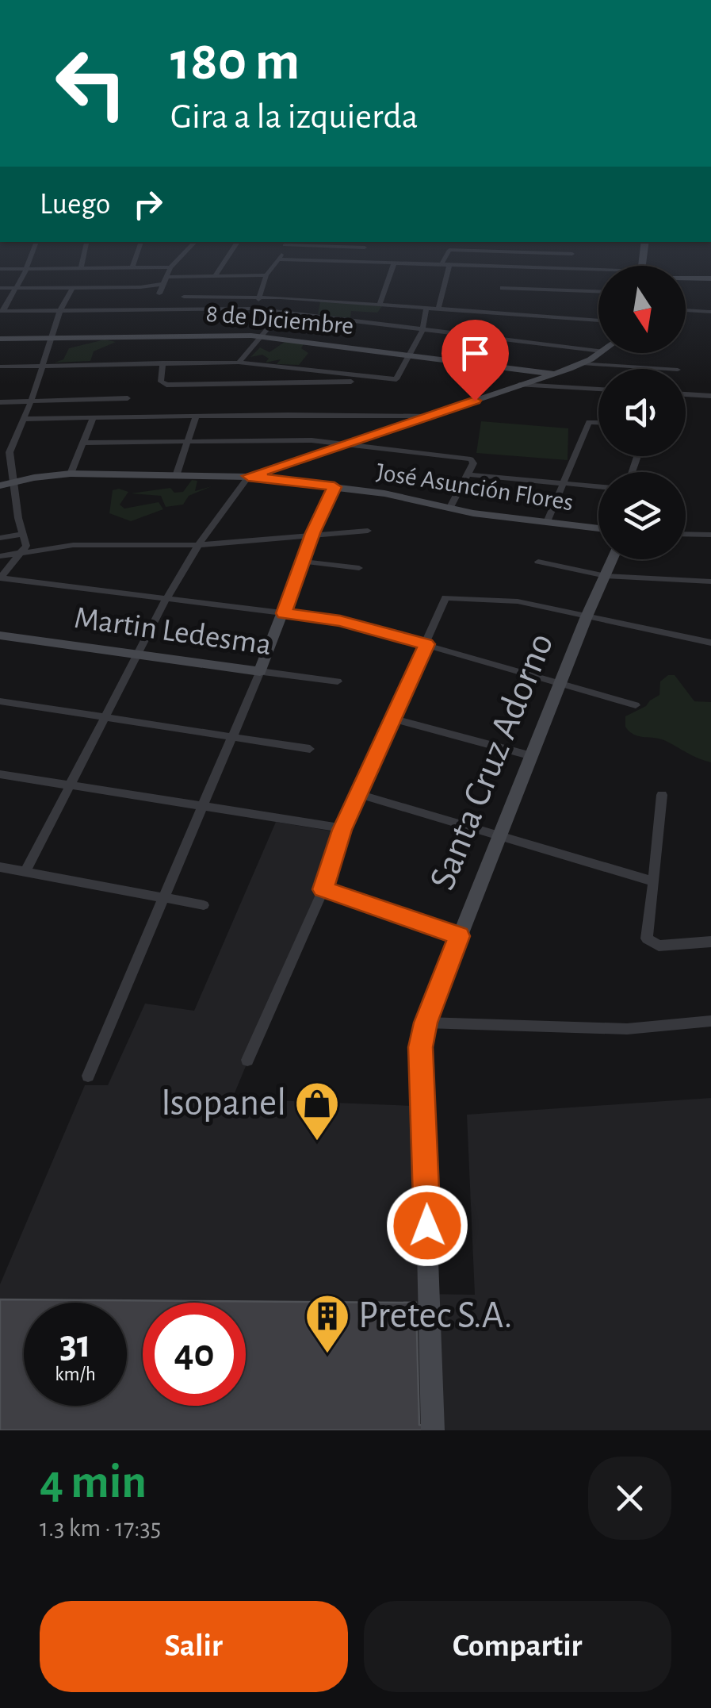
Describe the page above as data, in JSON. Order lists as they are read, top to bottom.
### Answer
{
  "streets": {
    "street": [
      "8 de Diciembre",
      "José Asunción Flores",
      "Martin Ledesma",
      "Santa Cruz Adorno"
    ]
  },
  "places": {
    "shop": ["Isopanel"],
    "building": ["Pretec S.A."]
  },
  "north": "bottom",
  "page": {
    "turn": ["180 m", "Gira a la izquierda"],
    "then": "Luego",
    "speed": "31 km/h",
    "limit": "40",
    "heading": ["4 min", "1.3 km · 17:35"],
    "buttons": ["Salir", "Compartir"]
  }
}
